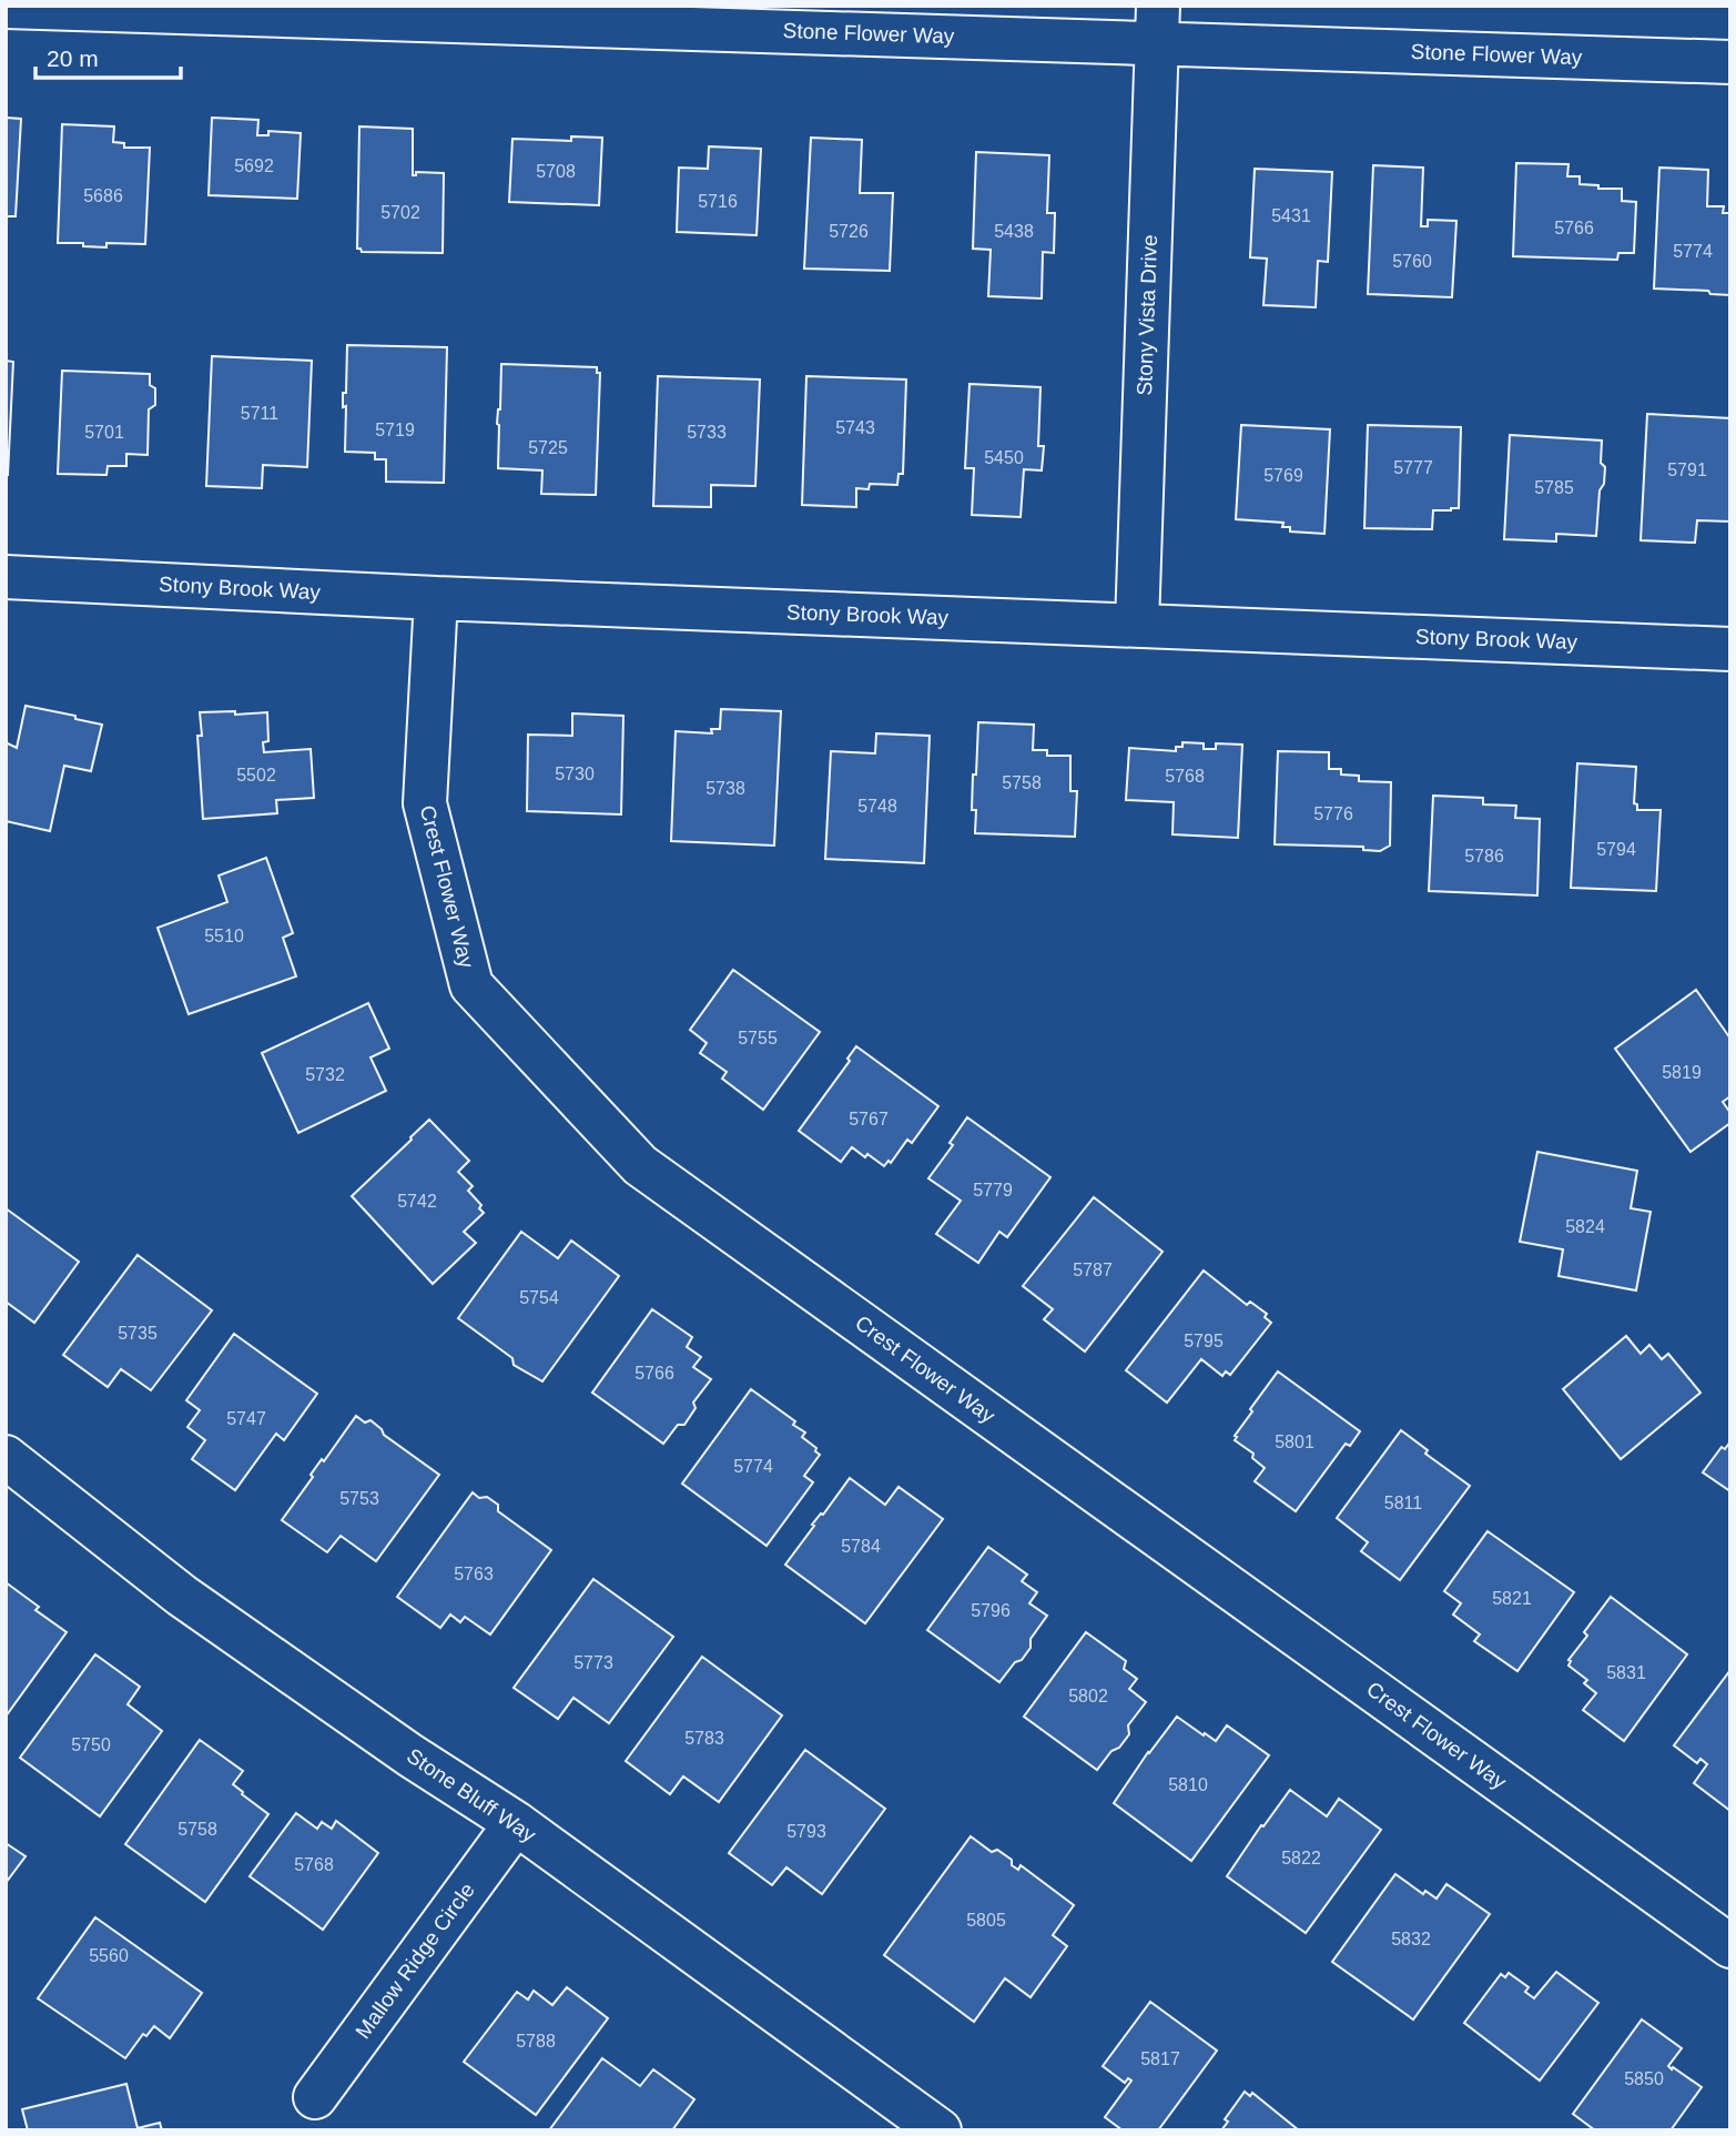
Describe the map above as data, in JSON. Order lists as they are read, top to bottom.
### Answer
{
  "streets": {
    "street": [
      "Stone Flower Way",
      "Stony Vista Drive",
      "Stony Brook Way",
      "Crest Flower Way",
      "Stone Bluff Way",
      "Mallow Ridge Circle"
    ]
  },
  "crossings": [
    ["Stone Flower Way", "Stony Vista Drive"],
    ["Stony Vista Drive", "Stony Brook Way"],
    ["Stony Brook Way", "Crest Flower Way"],
    ["Stone Bluff Way", "Mallow Ridge Circle"]
  ],
  "house_numbers": [
    "5692",
    "5708",
    "5686",
    "5716",
    "5702",
    "5431",
    "5766",
    "5726",
    "5438",
    "5774",
    "5760",
    "5711",
    "5743",
    "5719",
    "5701",
    "5733",
    "5725",
    "5450",
    "5777",
    "5791",
    "5769",
    "5785",
    "5730",
    "5502",
    "5768",
    "5758",
    "5738",
    "5748",
    "5776",
    "5794",
    "5786",
    "5510",
    "5755",
    "5819",
    "5732",
    "5767",
    "5779",
    "5742",
    "5824",
    "5787",
    "5754",
    "5735",
    "5795",
    "5766",
    "5747",
    "5801",
    "5774",
    "5753",
    "5811",
    "5784",
    "5763",
    "5821",
    "5796",
    "5773",
    "5831",
    "5802",
    "5783",
    "5750",
    "5810",
    "5758",
    "5793",
    "5822",
    "5768",
    "5805",
    "5832",
    "5560",
    "5788",
    "5817",
    "5850"
  ],
  "scale_bar": "20 m"
}
